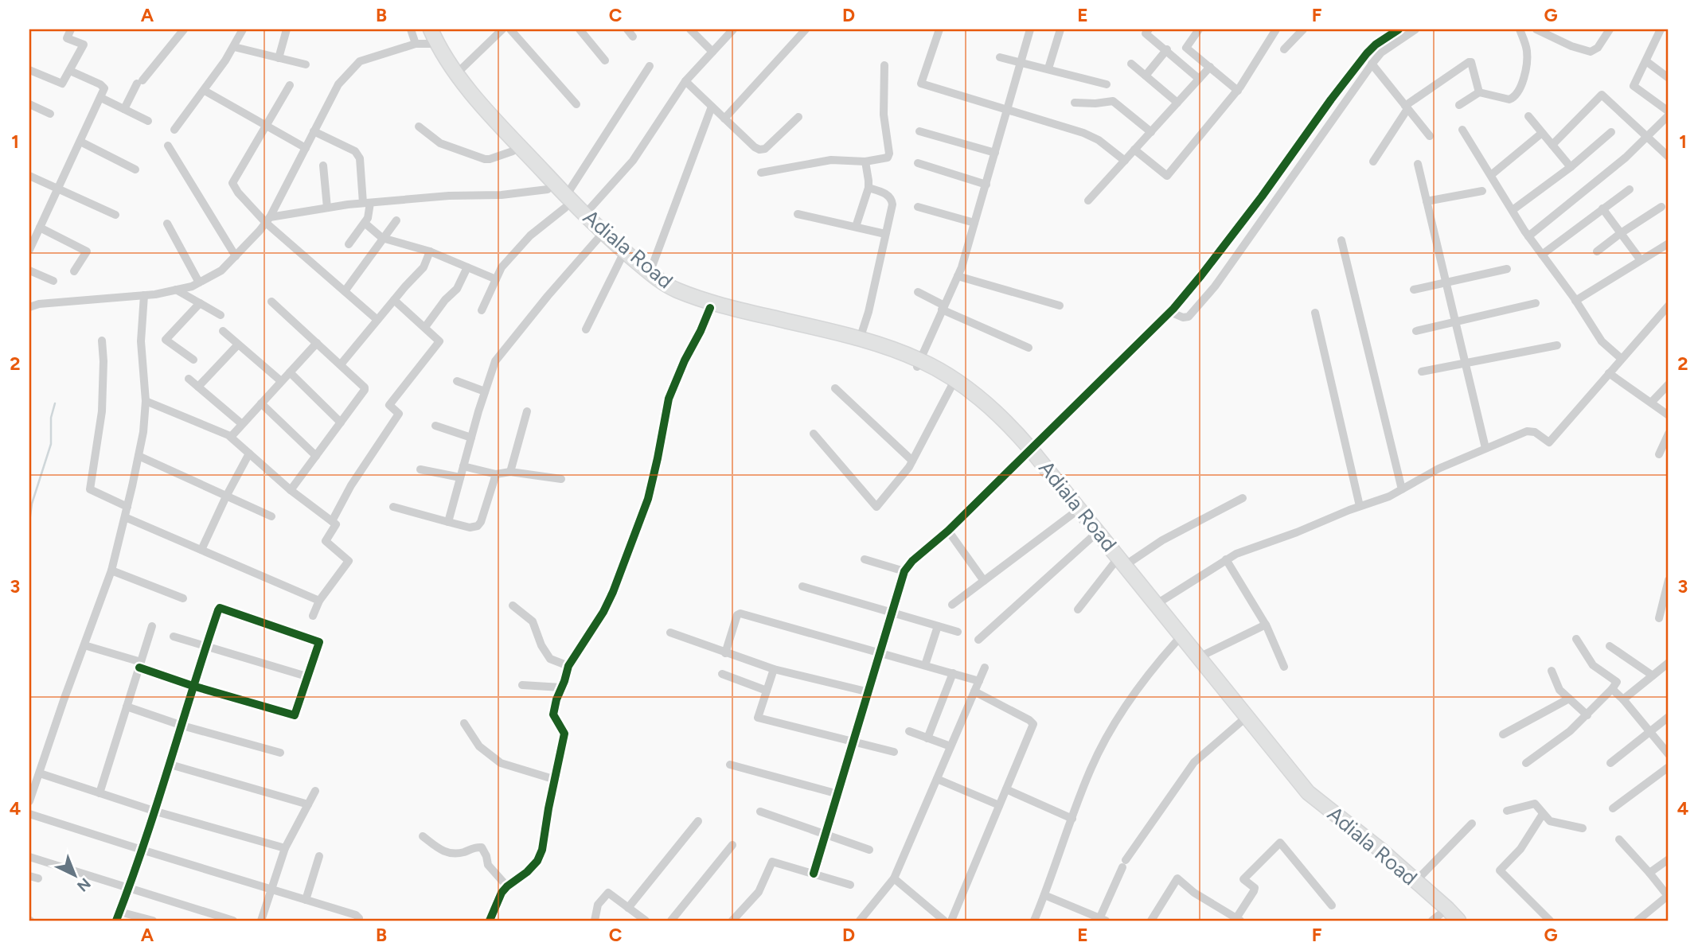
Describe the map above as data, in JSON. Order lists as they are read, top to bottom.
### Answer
{
  "streets": {
    "main road": ["Adiala Road"]
  },
  "north": "bottom right",
  "grid": {
    "columns": [
      "A",
      "B",
      "C",
      "D",
      "E",
      "F",
      "G"
    ],
    "rows": [
      "1",
      "2",
      "3",
      "4"
    ]
  }
}
